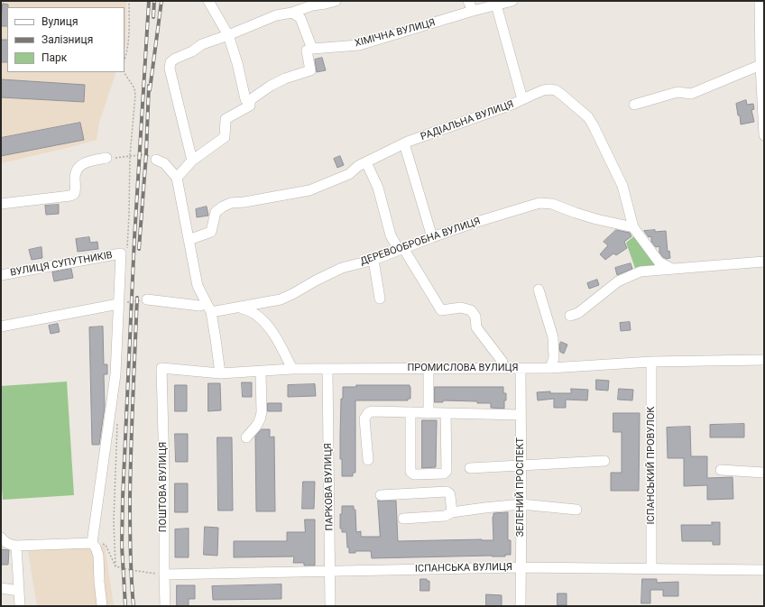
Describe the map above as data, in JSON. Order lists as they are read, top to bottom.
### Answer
{
  "streets": {
    "street": [
      "ХІМІЧНА ВУЛИЦЯ",
      "РАДІАЛЬНА ВУЛИЦЯ",
      "ДЕРЕВООБРОБНА ВУЛИЦЯ",
      "ВУЛИЦЯ СУПУТНИКІВ",
      "ПРОМИСЛОВА ВУЛИЦЯ",
      "ІСПАНСЬКИЙ ПРОВУЛОК",
      "ПОШТОВА ВУЛИЦЯ",
      "ПАРКОВА ВУЛИЦЯ",
      "ЗЕЛЕНИЙ ПРОСПЕКТ",
      "ІСПАНСЬКА ВУЛИЦЯ"
    ]
  },
  "crossings": [
    ["РАДІАЛЬНА ВУЛИЦЯ", "ДЕРЕВООБРОБНА ВУЛИЦЯ"],
    ["ПРОМИСЛОВА ВУЛИЦЯ", "ІСПАНСЬКИЙ ПРОВУЛОК"],
    ["ПРОМИСЛОВА ВУЛИЦЯ", "ПОШТОВА ВУЛИЦЯ"],
    ["ПРОМИСЛОВА ВУЛИЦЯ", "ПАРКОВА ВУЛИЦЯ"],
    ["ПРОМИСЛОВА ВУЛИЦЯ", "ЗЕЛЕНИЙ ПРОСПЕКТ"],
    ["ІСПАНСЬКИЙ ПРОВУЛОК", "ІСПАНСЬКА ВУЛИЦЯ"],
    ["ПОШТОВА ВУЛИЦЯ", "ІСПАНСЬКА ВУЛИЦЯ"],
    ["ПАРКОВА ВУЛИЦЯ", "ІСПАНСЬКА ВУЛИЦЯ"],
    ["ЗЕЛЕНИЙ ПРОСПЕКТ", "ІСПАНСЬКА ВУЛИЦЯ"]
  ],
  "legend": ["Вулиця", "Залізниця", "Парк"]
}
